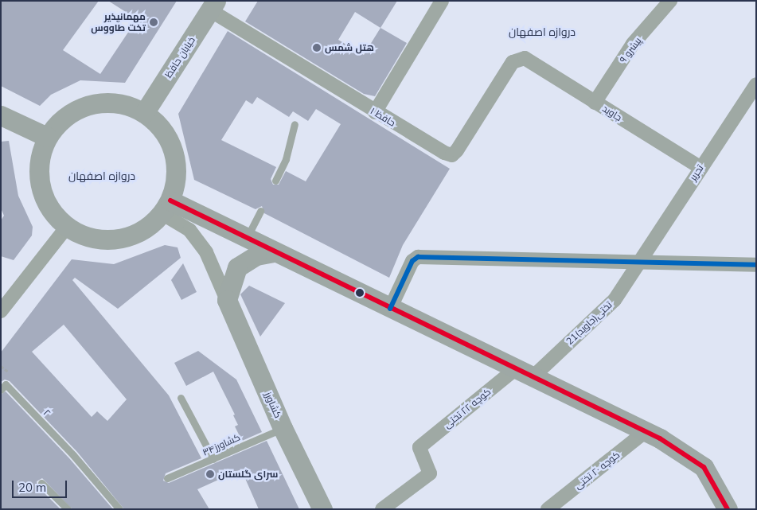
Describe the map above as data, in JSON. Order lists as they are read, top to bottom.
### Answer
{
  "streets": {
    "street": [
      "پیشرو ۹",
      "خیابان حافظ",
      "جاوید",
      "حافظ ۱",
      "تحریر",
      "21تختی(جاوید)",
      "کشاورز",
      "کوچه ۲۲ تختی",
      "کوچه ۲۰ تختی"
    ],
    "lane": ["۲", "کشاورز۳۴"]
  },
  "crossings": [
    ["پیشرو ۹", "جاوید"],
    ["خیابان حافظ", "حافظ ۱"],
    ["جاوید", "حافظ ۱"],
    ["جاوید", "تحریر"],
    ["تحریر", "21تختی(جاوید)"],
    ["21تختی(جاوید)", "کوچه ۲۲ تختی"],
    ["کشاورز", "کشاورز۳۴"]
  ],
  "districts": ["دروازه اصفهان", "دروازه اصفهان"],
  "places": ["مهمانپذیر تخت طاووس", "هتل شمس", "سرای گلستان"],
  "scale_bar": "20 m"
}
